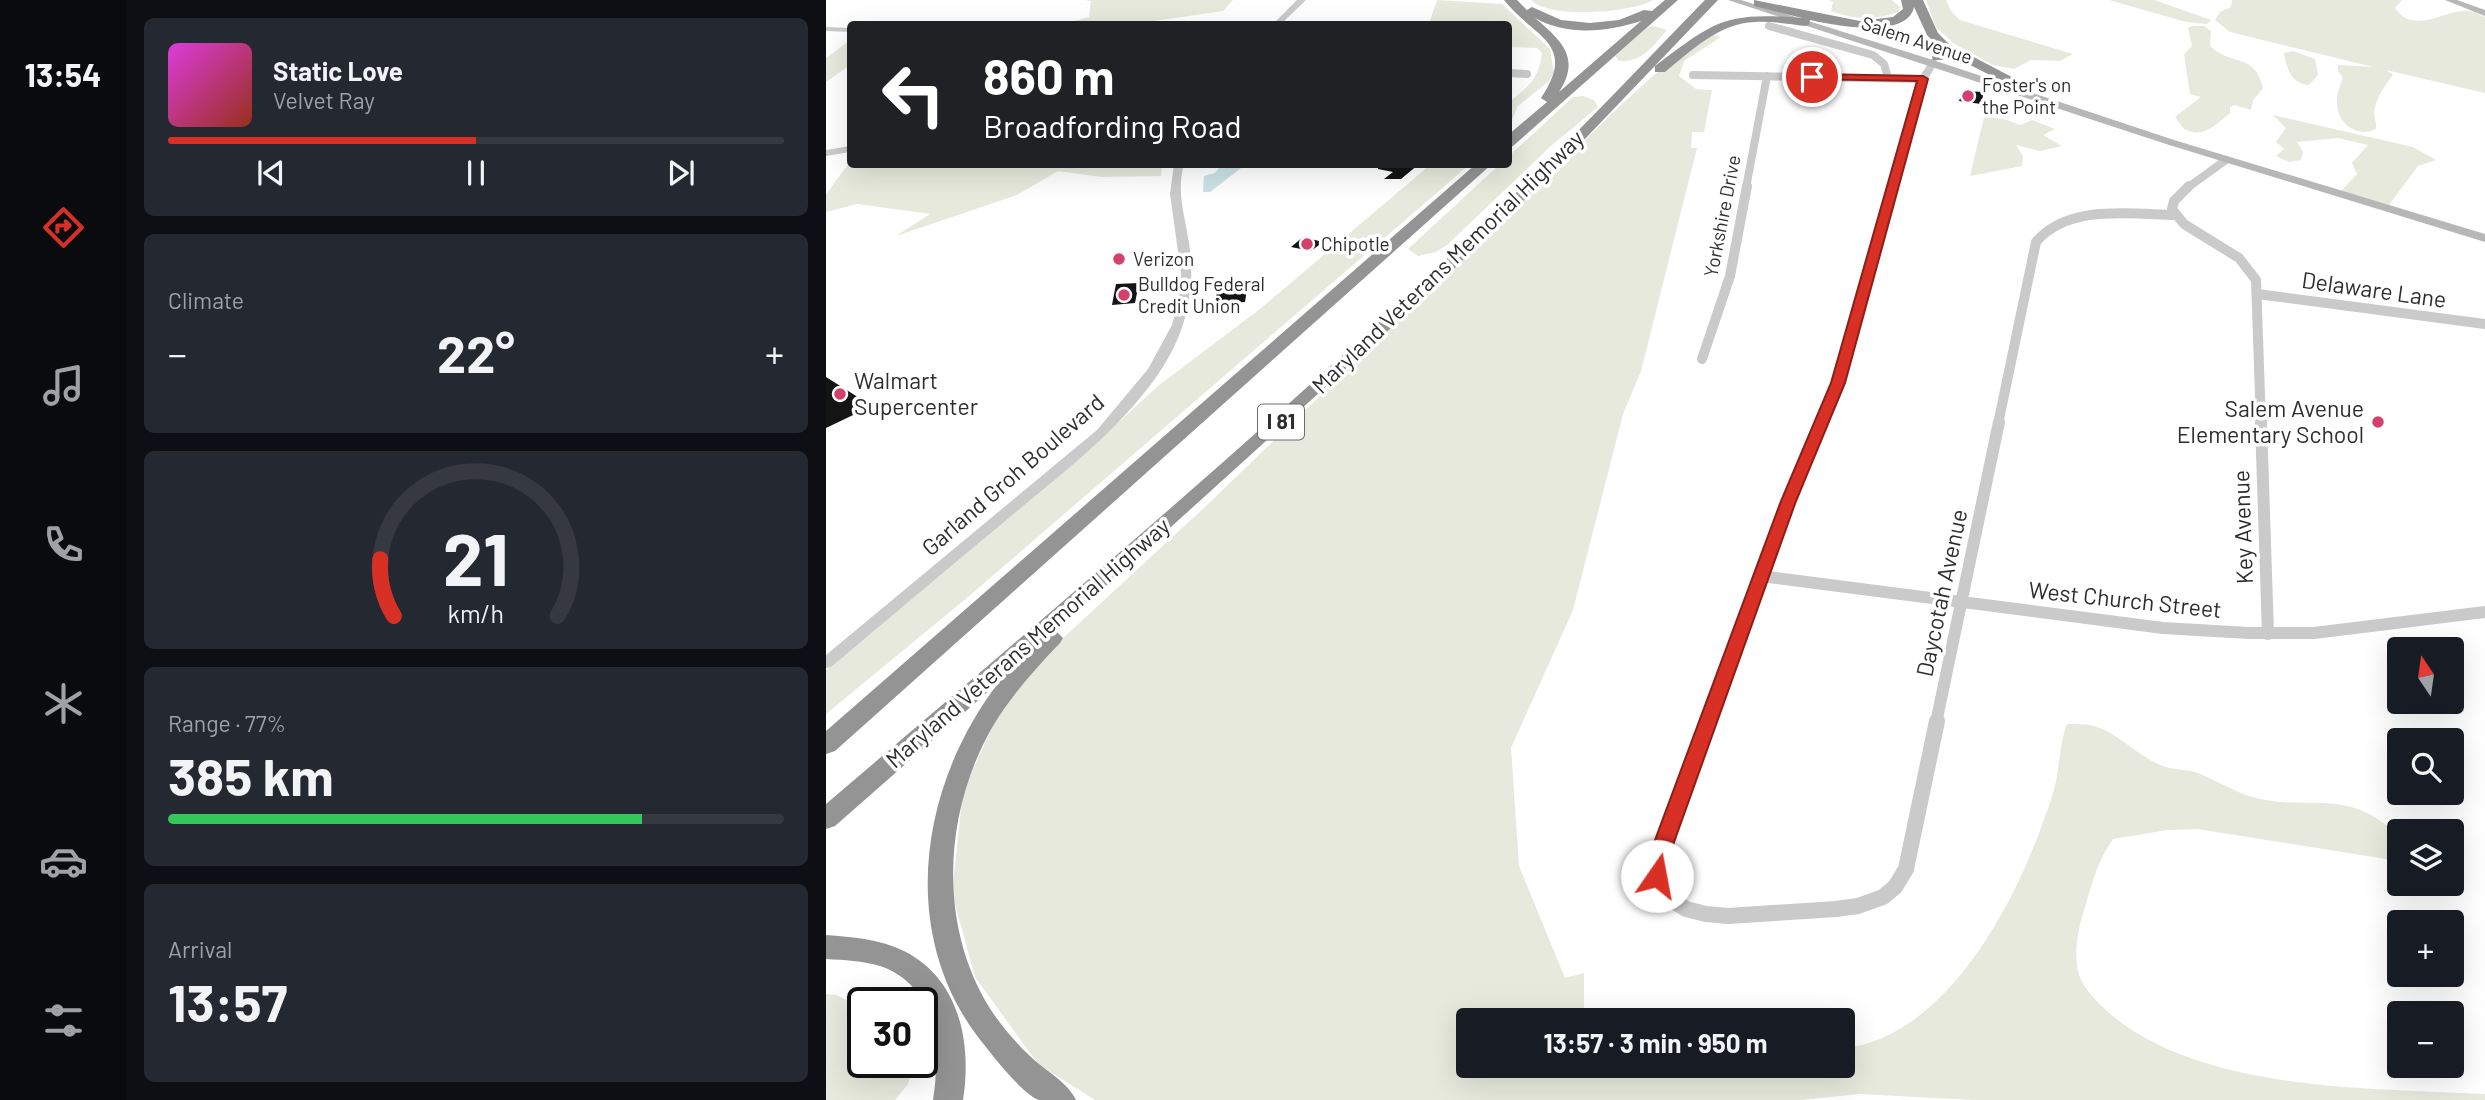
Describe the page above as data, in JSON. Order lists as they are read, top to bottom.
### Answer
{
  "streets": {
    "highway": ["Maryland Veterans Memorial Highway", "I 81"],
    "main road": ["Salem Avenue"],
    "street": [
      "Yorkshire Drive",
      "Delaware Lane",
      "Garland Groh Boulevard",
      "Key Avenue",
      "Daycotah Avenue",
      "West Church Street"
    ]
  },
  "crossings": [
    ["Delaware Lane", "Key Avenue"],
    ["Key Avenue", "West Church Street"],
    ["Daycotah Avenue", "West Church Street"]
  ],
  "places": [
    "Foster's on the Point",
    "Chipotle",
    "Verizon",
    "Bulldog Federal Credit Union",
    "Walmart Supercenter",
    "Salem Avenue Elementary School"
  ],
  "north": "top",
  "page": {
    "tabs": "13:54",
    "turn": ["860 m", "Broadfording Road"],
    "song": ["Static Love", "Velvet Ray"],
    "tile": [
      "Climate",
      ["Range · 77%", "385 km"],
      ["Arrival", "13:57"]
    ],
    "heat": ["−", "22°", "+"],
    "map_buttons": ["+", "−"],
    "limit": "30",
    "trip": "13:57 · 3 min · 950 m",
    "gauge": ["21", "km/h"]
  }
}
